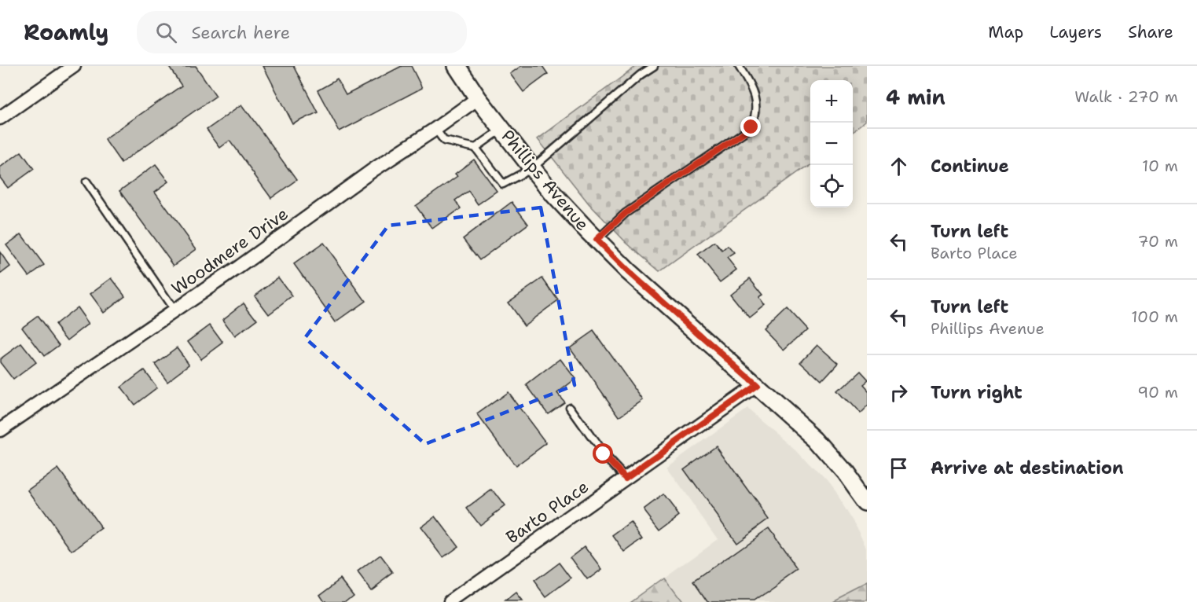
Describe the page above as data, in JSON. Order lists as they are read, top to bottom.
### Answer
{
  "streets": {
    "street": ["Phillips Avenue", "Woodmere Drive", "Barto Place"]
  },
  "crossings": [
    ["Phillips Avenue", "Woodmere Drive"],
    ["Phillips Avenue", "Barto Place"]
  ],
  "page": {
    "header": "Roamly",
    "search": "Search here",
    "nav": ["Map", "Layers", "Share"],
    "heading": ["4 min", "Walk · 270 m"],
    "map_buttons": ["+", "−"],
    "list": [
      ["Continue", "10 m"],
      ["Turn left", "Barto Place", "70 m"],
      ["Turn left", "Phillips Avenue", "100 m"],
      ["Turn right", "90 m"],
      "Arrive at destination"
    ]
  }
}
